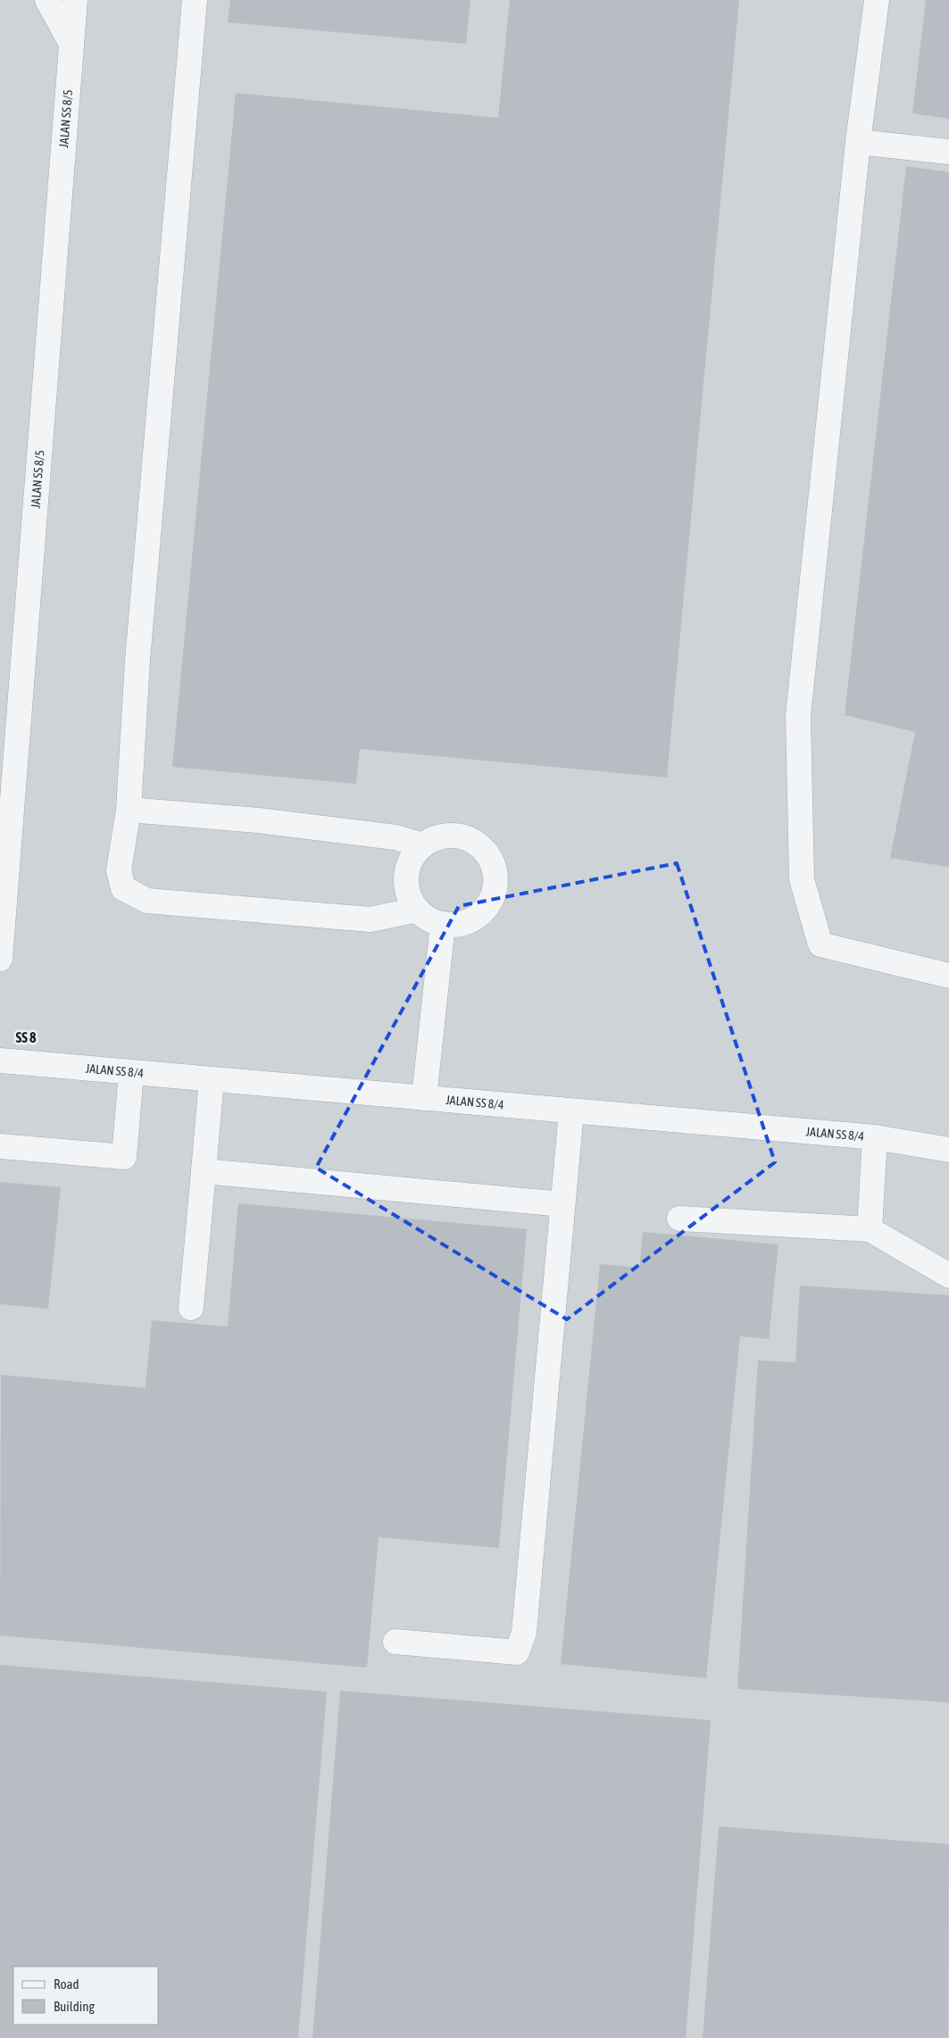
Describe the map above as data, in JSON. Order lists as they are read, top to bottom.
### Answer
{
  "streets": {
    "street": ["JALAN SS 8/5", "JALAN SS 8/4"]
  },
  "districts": ["SS 8"],
  "legend": ["Road", "Building"]
}
